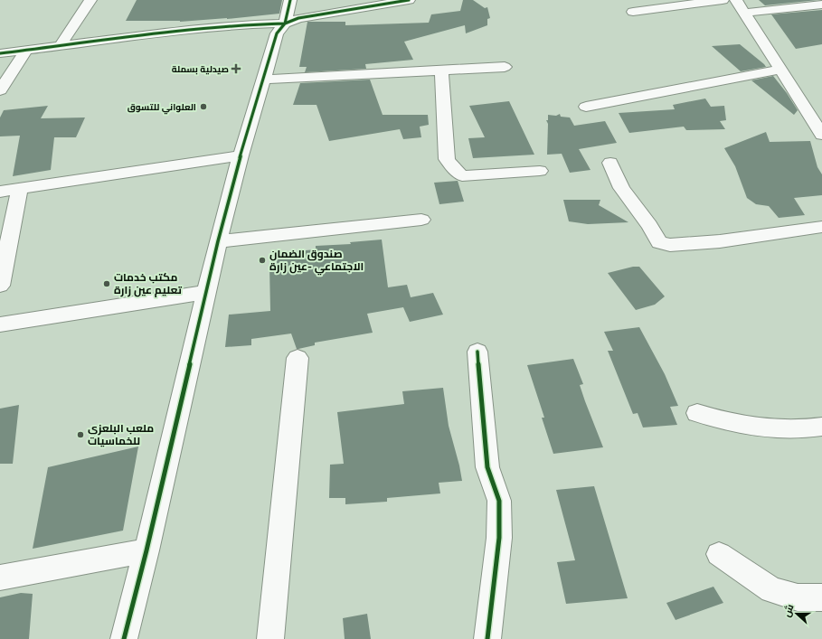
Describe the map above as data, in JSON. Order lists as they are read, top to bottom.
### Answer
{
  "places": {
    "health": ["صيدلية بسملة"],
    "other": [
      "العلواني للتسوق",
      "صندوق الضمان الاجتماعي -عين زارة",
      "مكتب خدمات تعليم عين زارة",
      "ملعب البلعزي للخماسيات"
    ]
  },
  "north": "left"
}
